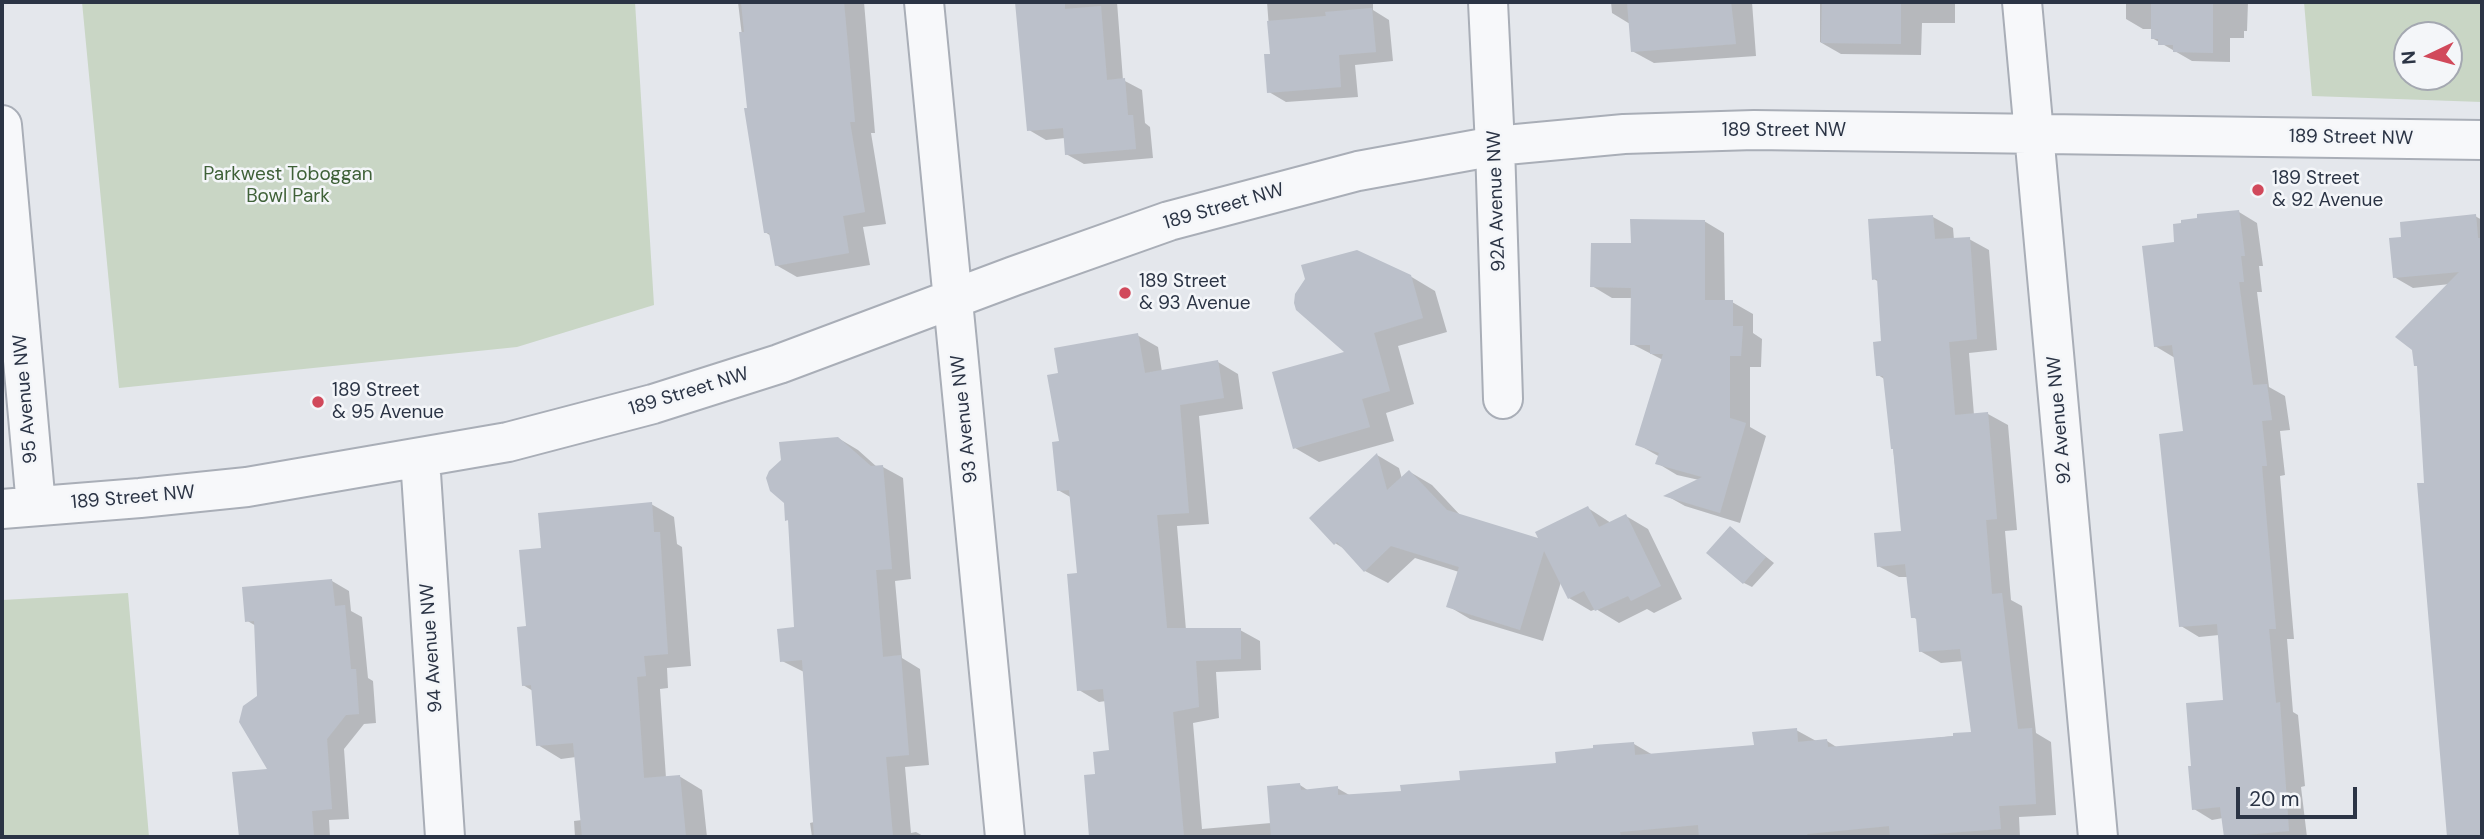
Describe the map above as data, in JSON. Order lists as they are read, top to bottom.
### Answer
{
  "streets": {
    "street": [
      "189 Street NW",
      "92A Avenue NW",
      "95 Avenue NW",
      "93 Avenue NW",
      "92 Avenue NW",
      "94 Avenue NW"
    ]
  },
  "crossings": [
    ["189 Street NW", "92A Avenue NW"],
    ["189 Street NW", "95 Avenue NW"],
    ["189 Street NW", "93 Avenue NW"],
    ["189 Street NW", "92 Avenue NW"],
    ["189 Street NW", "94 Avenue NW"]
  ],
  "parks": ["Parkwest Toboggan Bowl Park"],
  "places": ["189 Street & 92 Avenue", "189 Street & 93 Avenue", "189 Street & 95 Avenue"],
  "scale_bar": "20 m",
  "north": "left"
}
